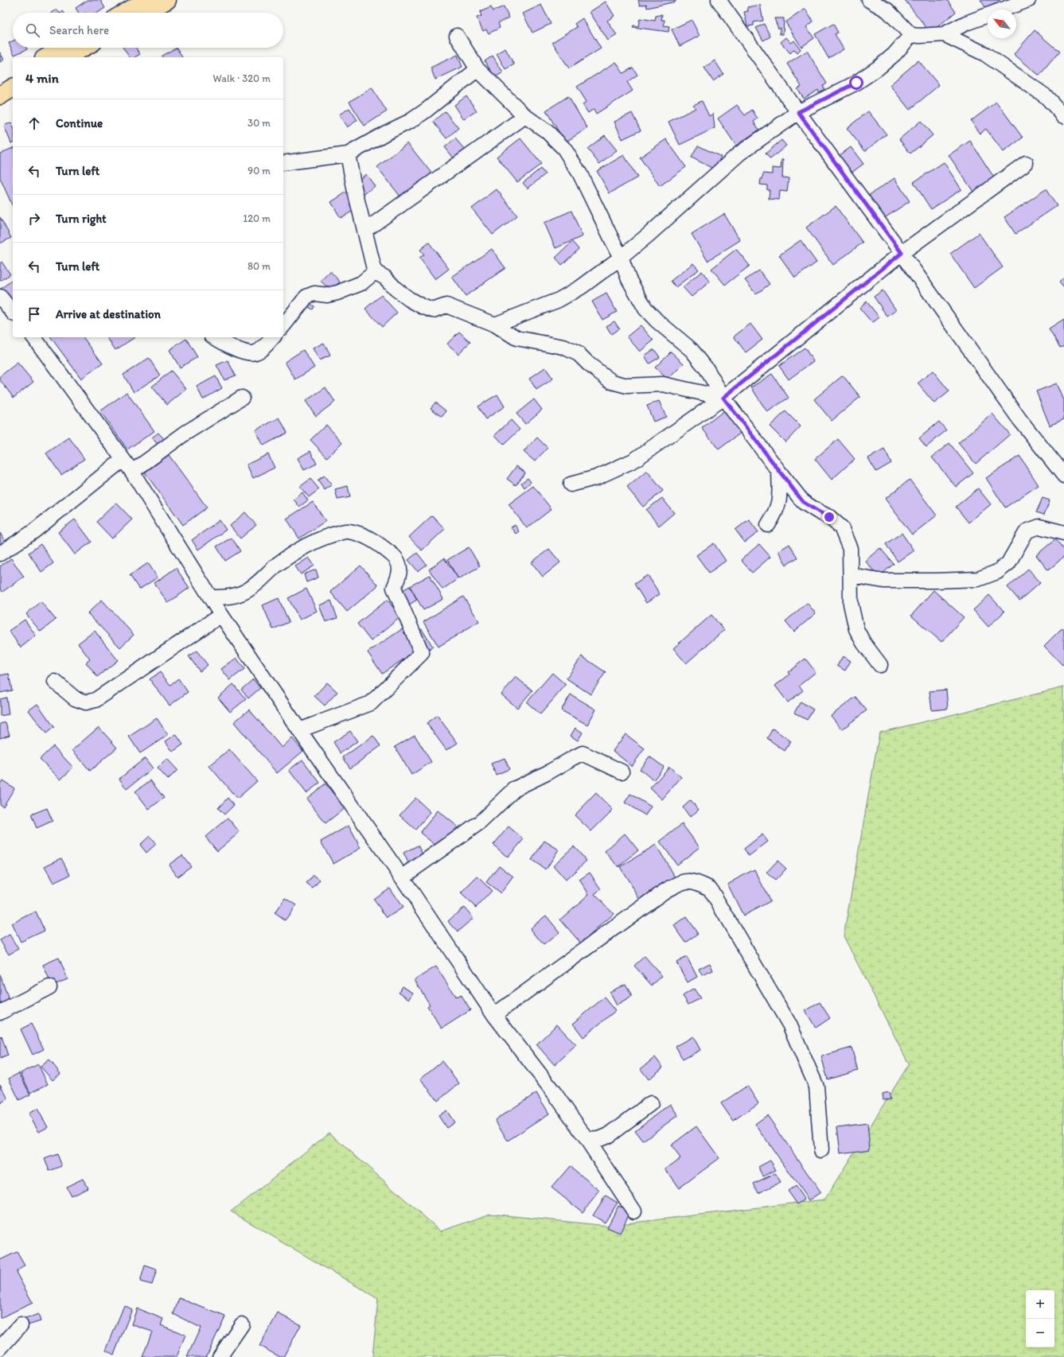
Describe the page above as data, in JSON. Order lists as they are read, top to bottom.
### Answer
{
  "north": "top left",
  "page": {
    "search": "Search here",
    "heading": ["4 min", "Walk · 320 m"],
    "list": [
      ["Continue", "30 m"],
      ["Turn left", "90 m"],
      ["Turn right", "120 m"],
      ["Turn left", "80 m"],
      "Arrive at destination"
    ],
    "map_buttons": ["+", "−"]
  }
}
